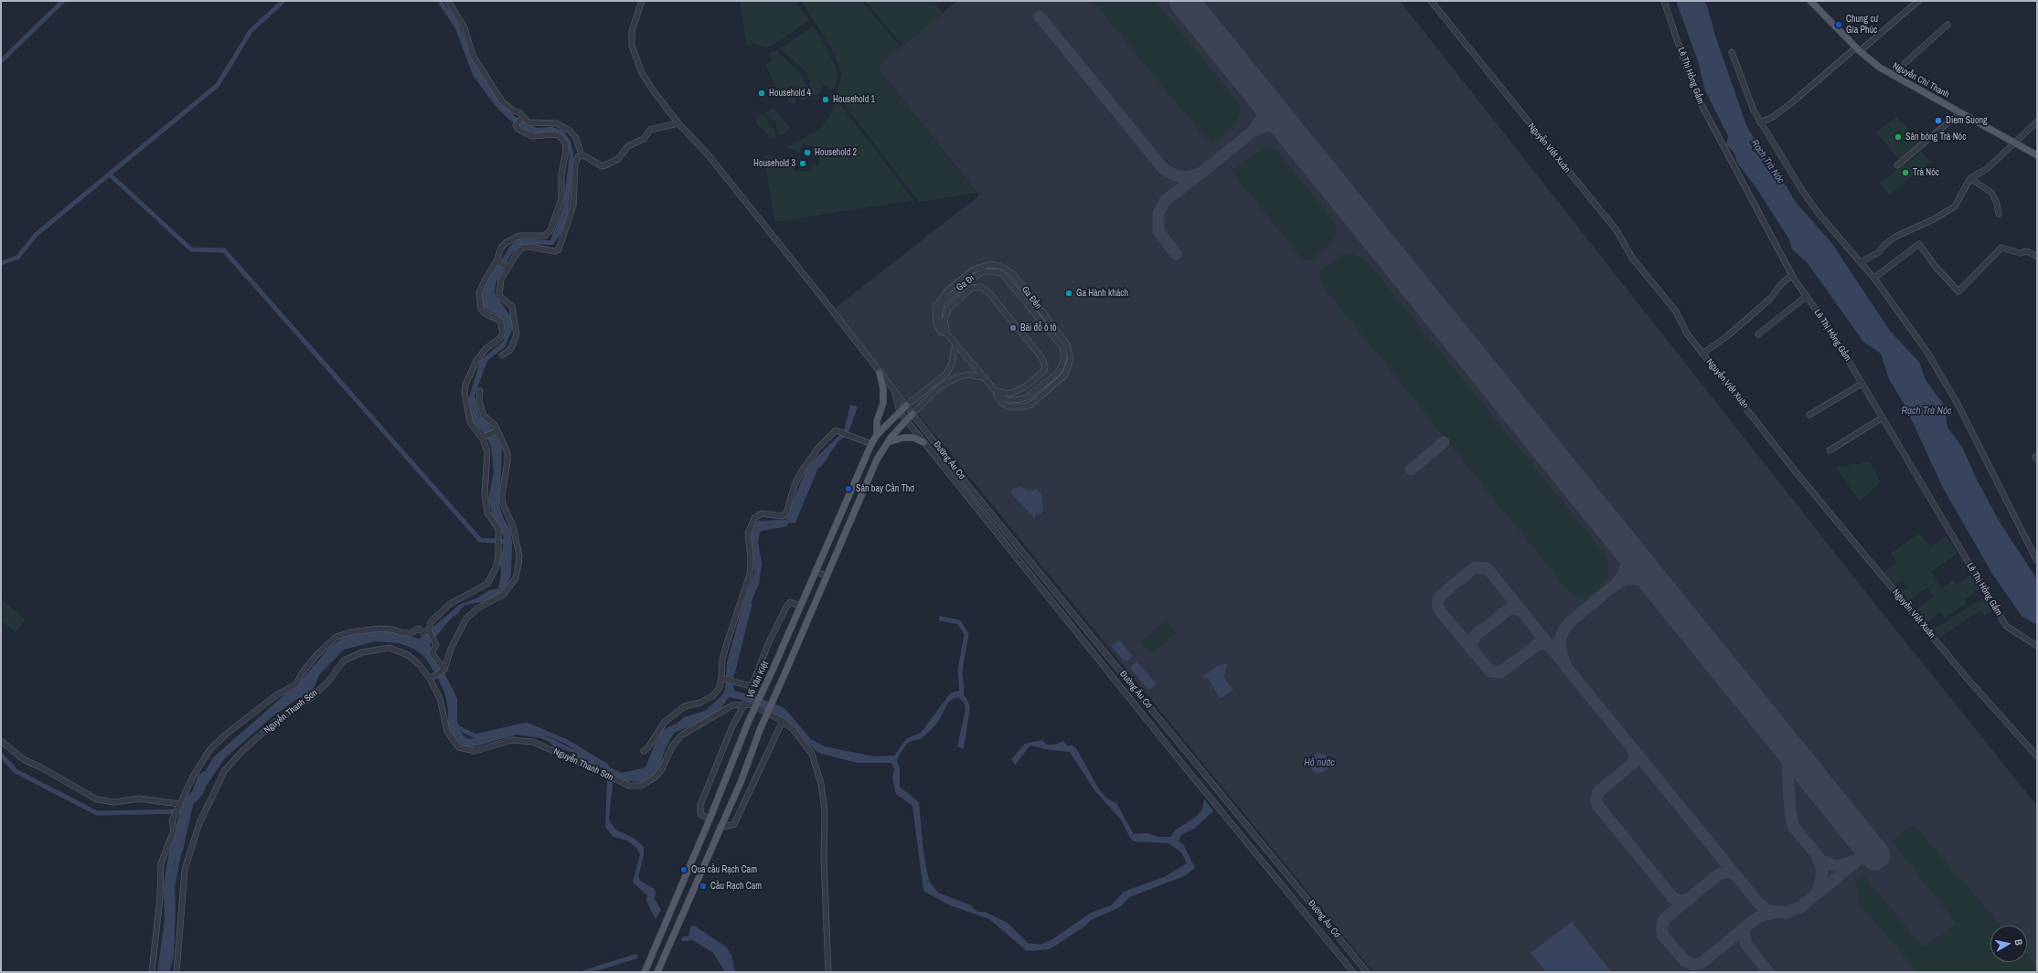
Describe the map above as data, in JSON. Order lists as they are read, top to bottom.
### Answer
{
  "streets": {
    "main road": ["Nguyễn Chí Thanh", "Võ Văn Kiệt"],
    "street": [
      "Lê Thị Hồng Gấm",
      "Nguyễn Viết Xuân",
      "Ga Đi",
      "Ga Đến",
      "Đường Âu Cơ",
      "Nguyễn Thanh Sơn"
    ]
  },
  "crossings": [
    ["Ga Đi", "Ga Đến"],
    ["Đường Âu Cơ", "Võ Văn Kiệt"]
  ],
  "water": ["Rạch Trà Nóc", "Hồ nước"],
  "places": [
    "Chung cư Gia Phúc",
    "Household 4",
    "Household 1",
    "Diem Suong",
    "Sân bóng Trà Nóc",
    "Household 2",
    "Household 3",
    "Trà Nóc",
    "Ga Hành khách",
    "Bãi đỗ ô tô",
    "Sân bay Cần Thơ",
    "Qua cầu Rạch Cam",
    "Cầu Rạch Cam"
  ],
  "north": "right"
}
